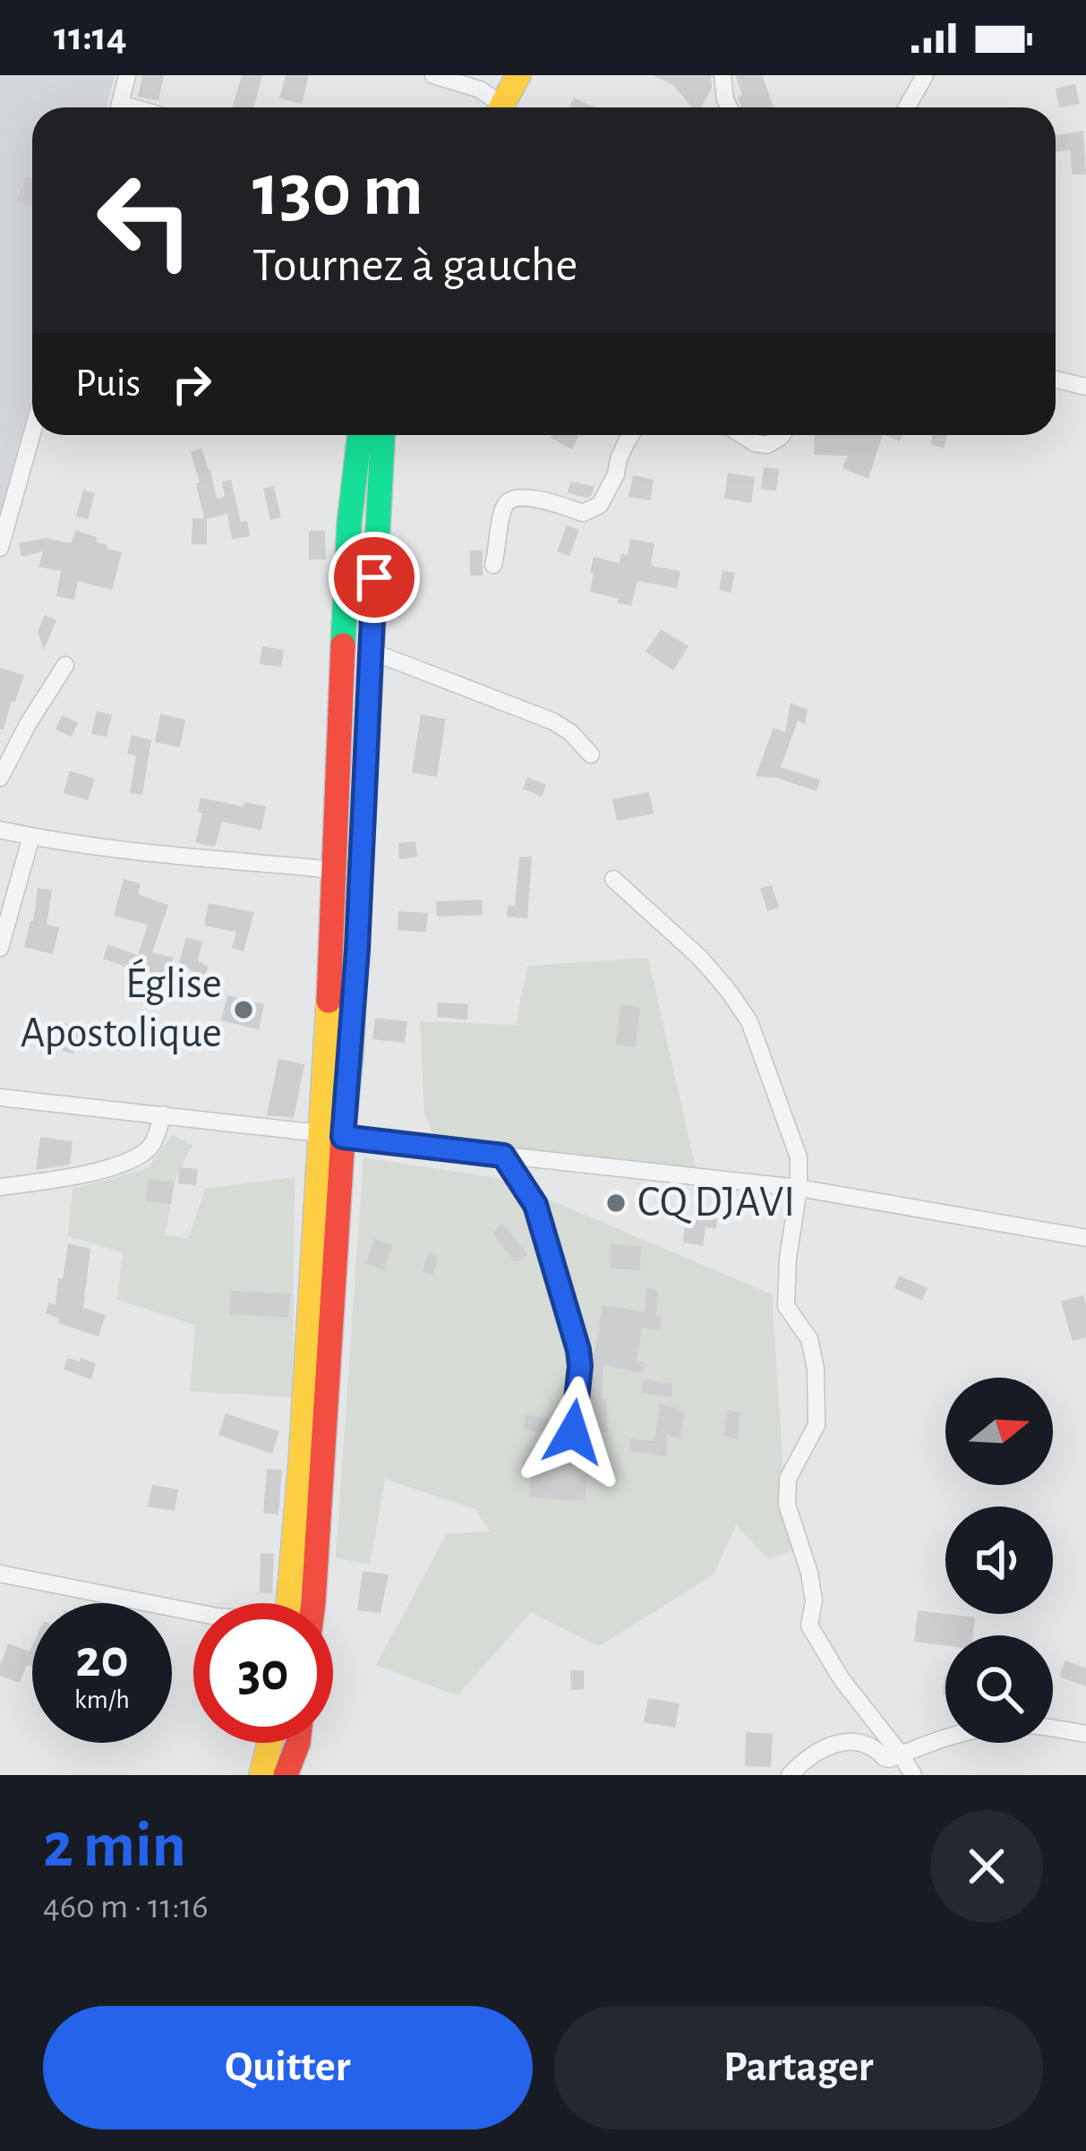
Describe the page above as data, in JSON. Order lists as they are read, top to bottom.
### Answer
{
  "places": ["Église Apostolique", "CQ DJAVI"],
  "north": "right",
  "page": {
    "status": "11:14",
    "turn": ["130 m", "Tournez à gauche"],
    "then": "Puis",
    "speed": "20 km/h",
    "limit": "30",
    "heading": ["2 min", "460 m · 11:16"],
    "buttons": ["Quitter", "Partager"]
  }
}
